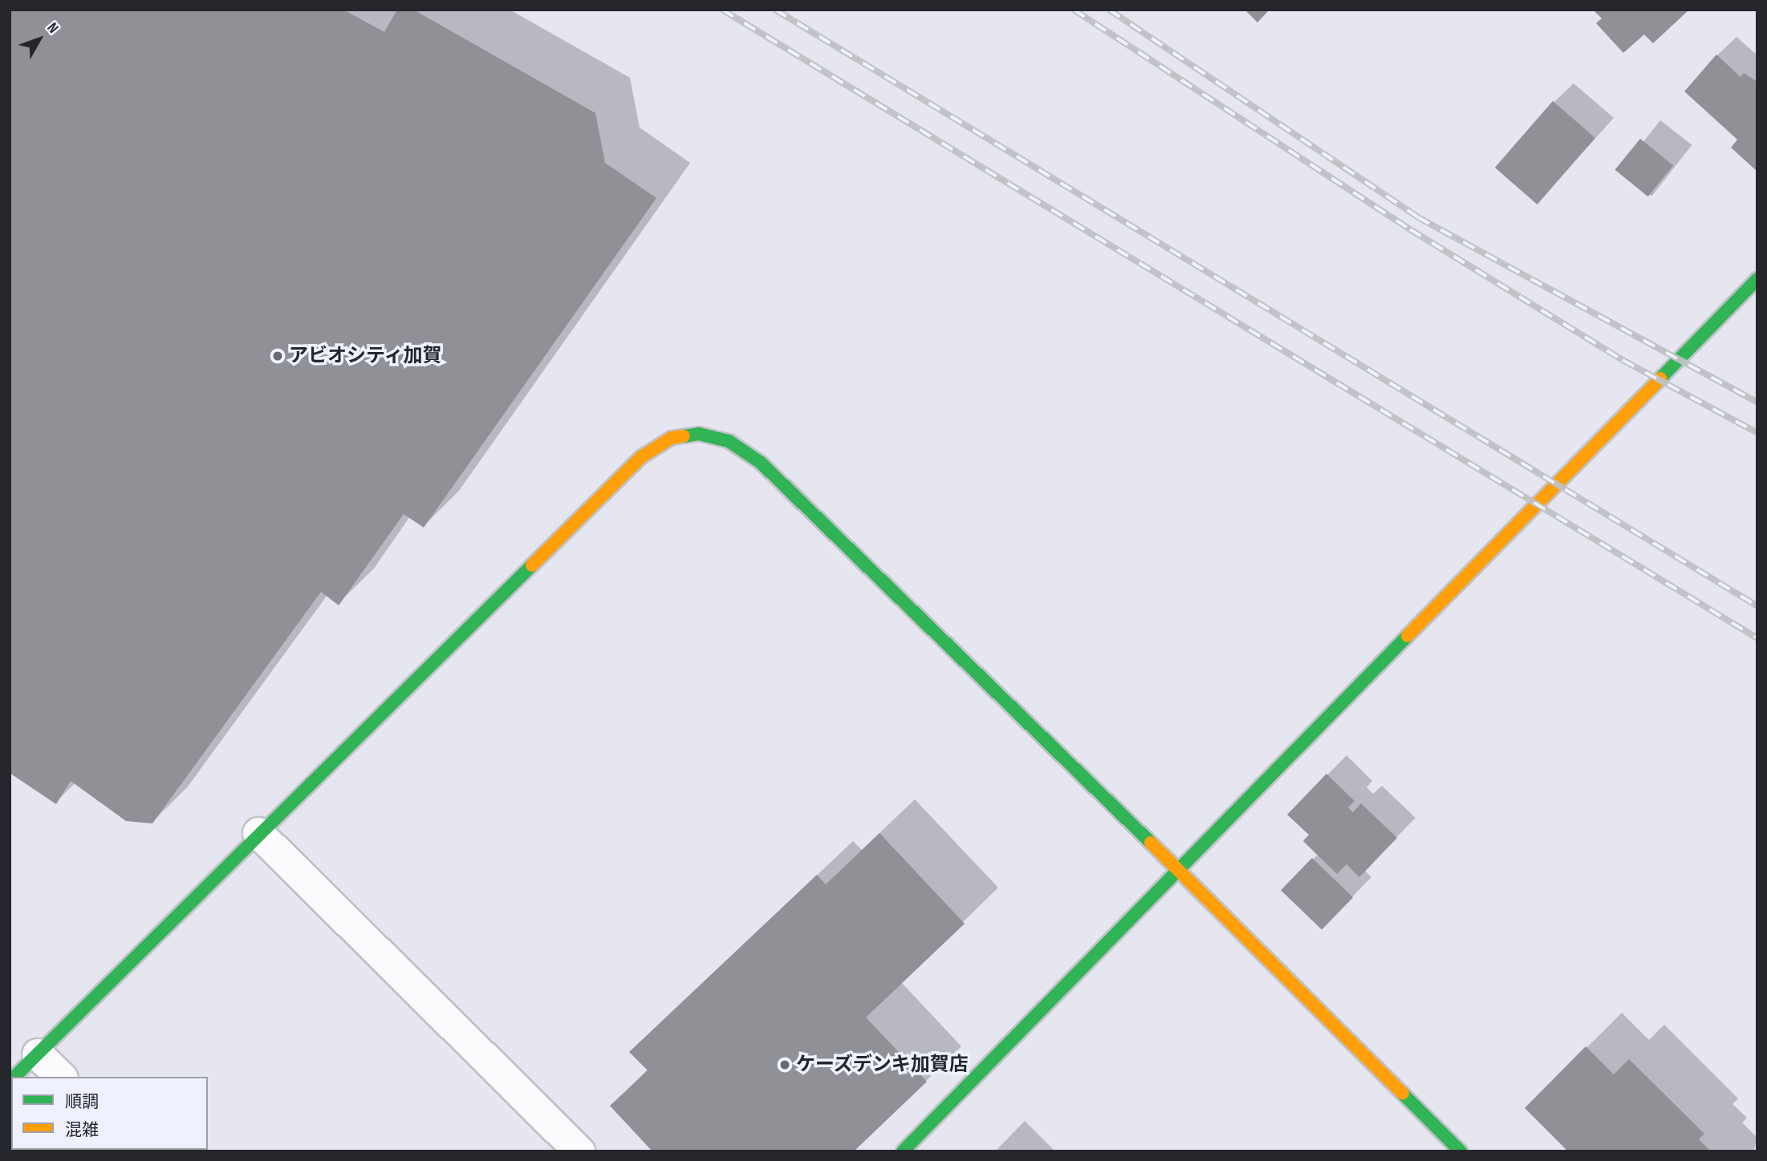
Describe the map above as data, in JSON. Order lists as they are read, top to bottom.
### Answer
{
  "places": ["アビオシティ加賀", "ケーズデンキ加賀店"],
  "legend": ["順調", "混雑"],
  "north": "top right"
}
